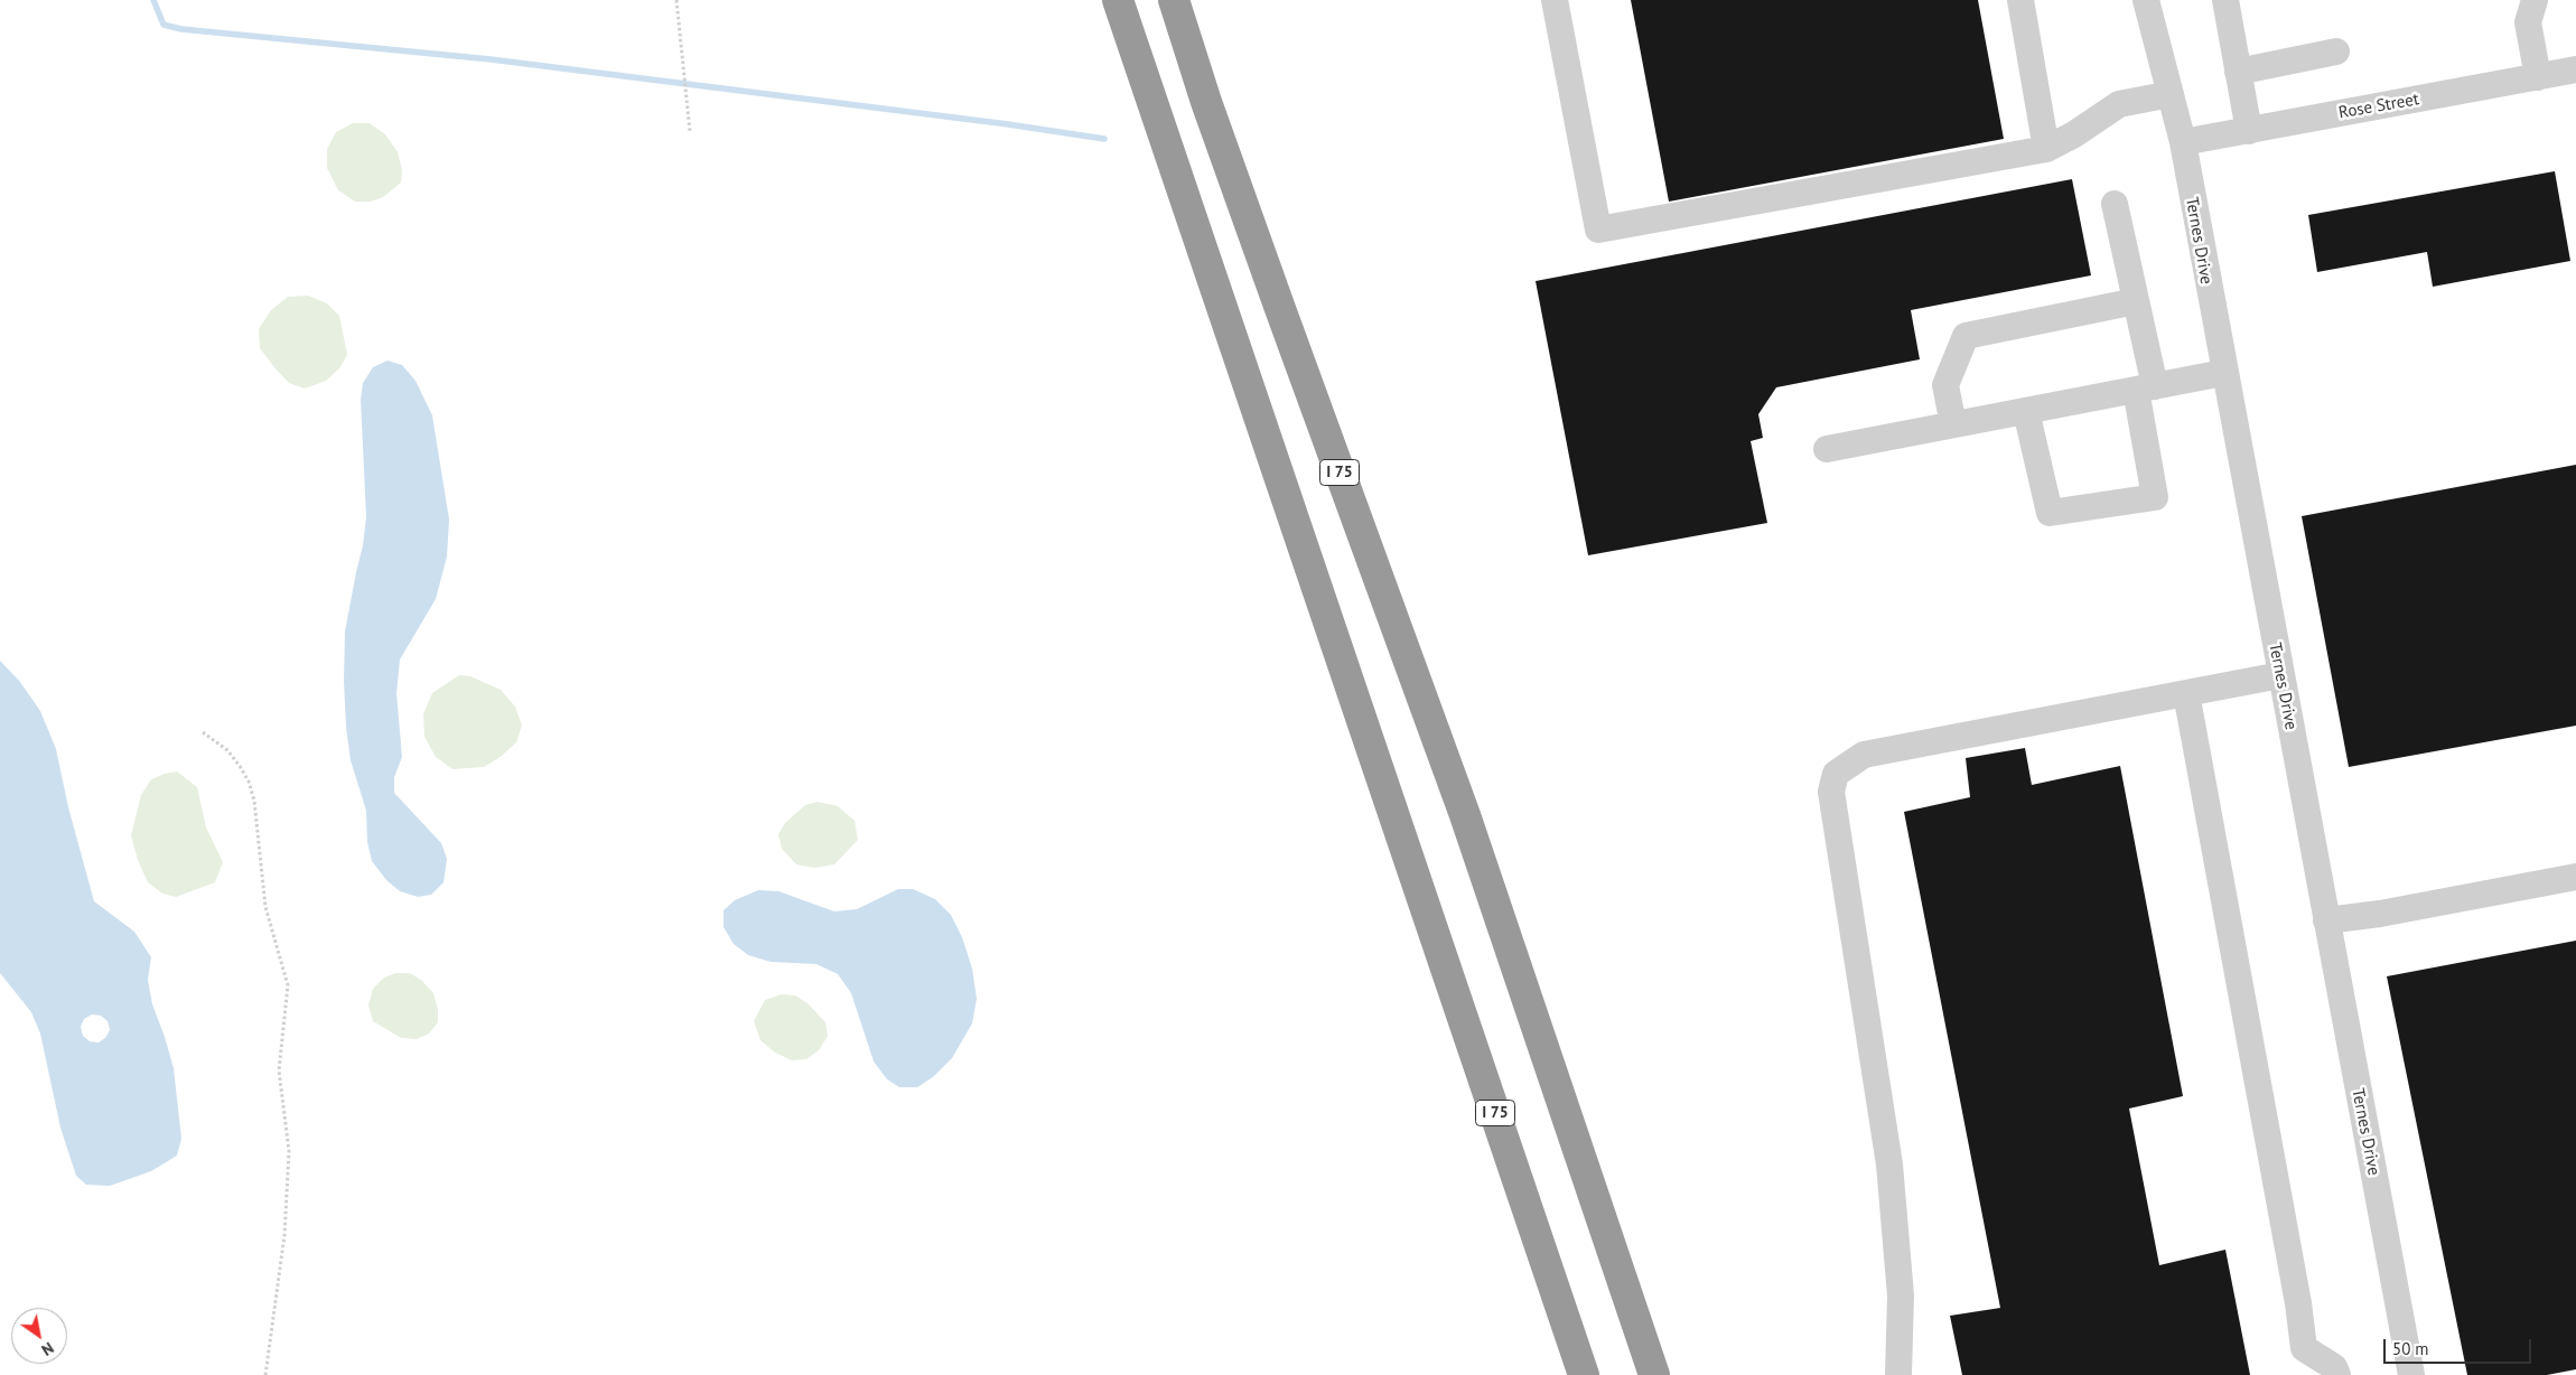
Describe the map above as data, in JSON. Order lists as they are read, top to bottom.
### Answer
{
  "streets": {
    "highway": ["I 75"],
    "street": ["Rose Street", "Ternes Drive"]
  },
  "crossings": [
    ["Rose Street", "Ternes Drive"]
  ],
  "scale_bar": "50 m",
  "north": "bottom right"
}
